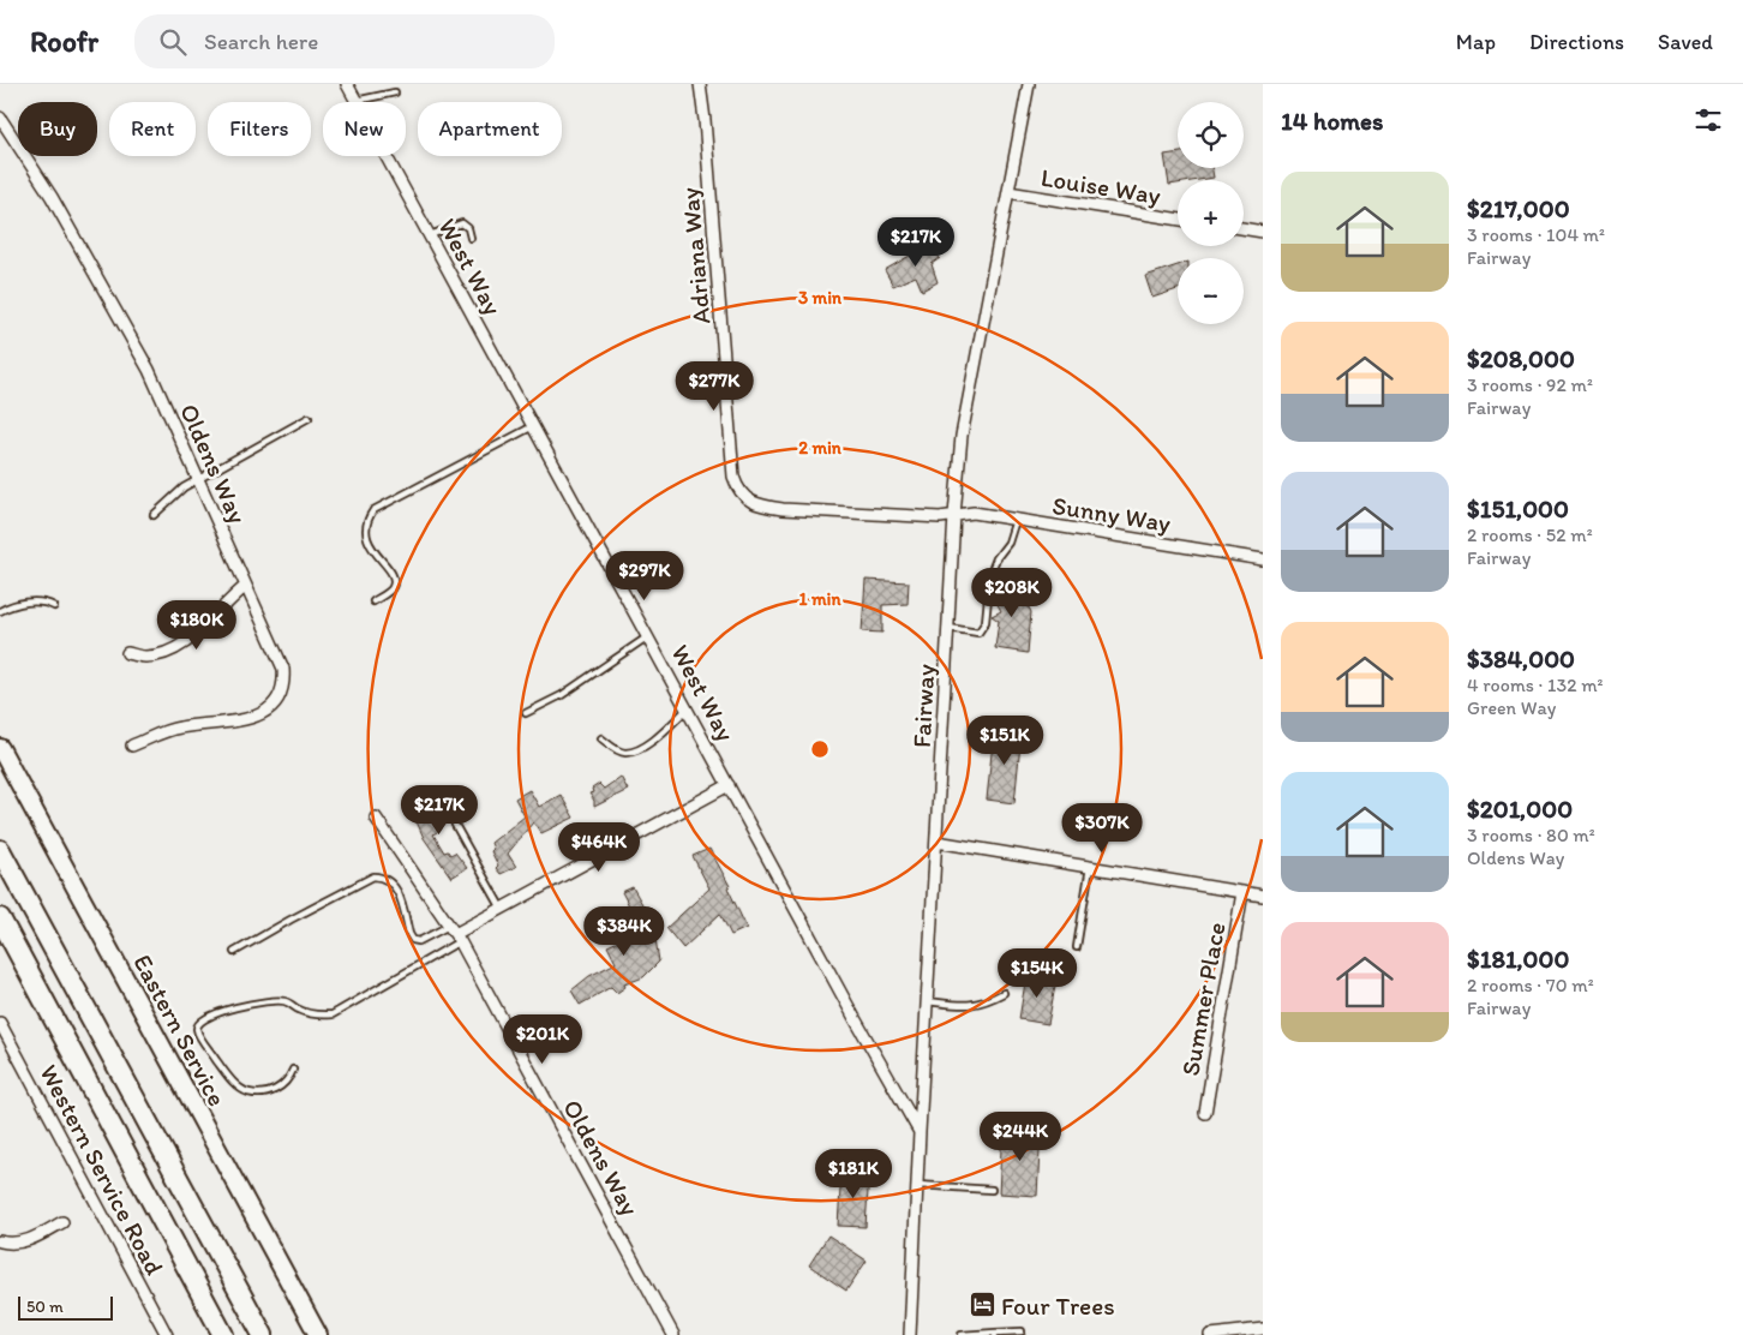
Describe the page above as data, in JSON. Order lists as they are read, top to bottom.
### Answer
{
  "streets": {
    "main road": ["Eastern Service"],
    "street": [
      "Louise Way",
      "Adriana Way",
      "West Way",
      "Oldens Way",
      "Sunny Way",
      "Fairway",
      "Summer Place",
      "Western Service Road"
    ]
  },
  "crossings": [
    ["Louise Way", "Fairway"],
    ["Adriana Way", "Sunny Way"],
    ["Adriana Way", "Fairway"],
    ["West Way", "Fairway"],
    ["Sunny Way", "Fairway"]
  ],
  "places": {
    "hotel": ["Four Trees"]
  },
  "scale_bar": "50 m",
  "page": {
    "header": "Roofr",
    "search": "Search here",
    "nav": ["Map", "Directions", "Saved"],
    "heading": "14 homes",
    "map_buttons": ["+", "−"],
    "chip": [
      "Buy",
      "Rent",
      "Filters",
      "New",
      "Apartment"
    ],
    "list": [
      {
        "name": "$217,000",
        "note": "3 rooms · 104 m² · Fairway"
      },
      {
        "name": "$208,000",
        "note": "3 rooms · 92 m² · Fairway"
      },
      {
        "name": "$151,000",
        "note": "2 rooms · 52 m² · Fairway"
      },
      {
        "name": "$384,000",
        "note": "4 rooms · 132 m² · Green Way"
      },
      {
        "name": "$201,000",
        "note": "3 rooms · 80 m² · Oldens Way"
      },
      {
        "name": "$181,000",
        "note": "2 rooms · 70 m² · Fairway"
      }
    ],
    "price": [
      "$217K",
      "$277K",
      "$297K",
      "$208K",
      "$180K",
      "$151K",
      "$217K",
      "$307K",
      "$464K",
      "$384K",
      "$154K",
      "$201K",
      "$244K",
      "$181K"
    ],
    "scale": "50 m"
  },
  "rings": ["3 min", "2 min", "1 min"]
}
